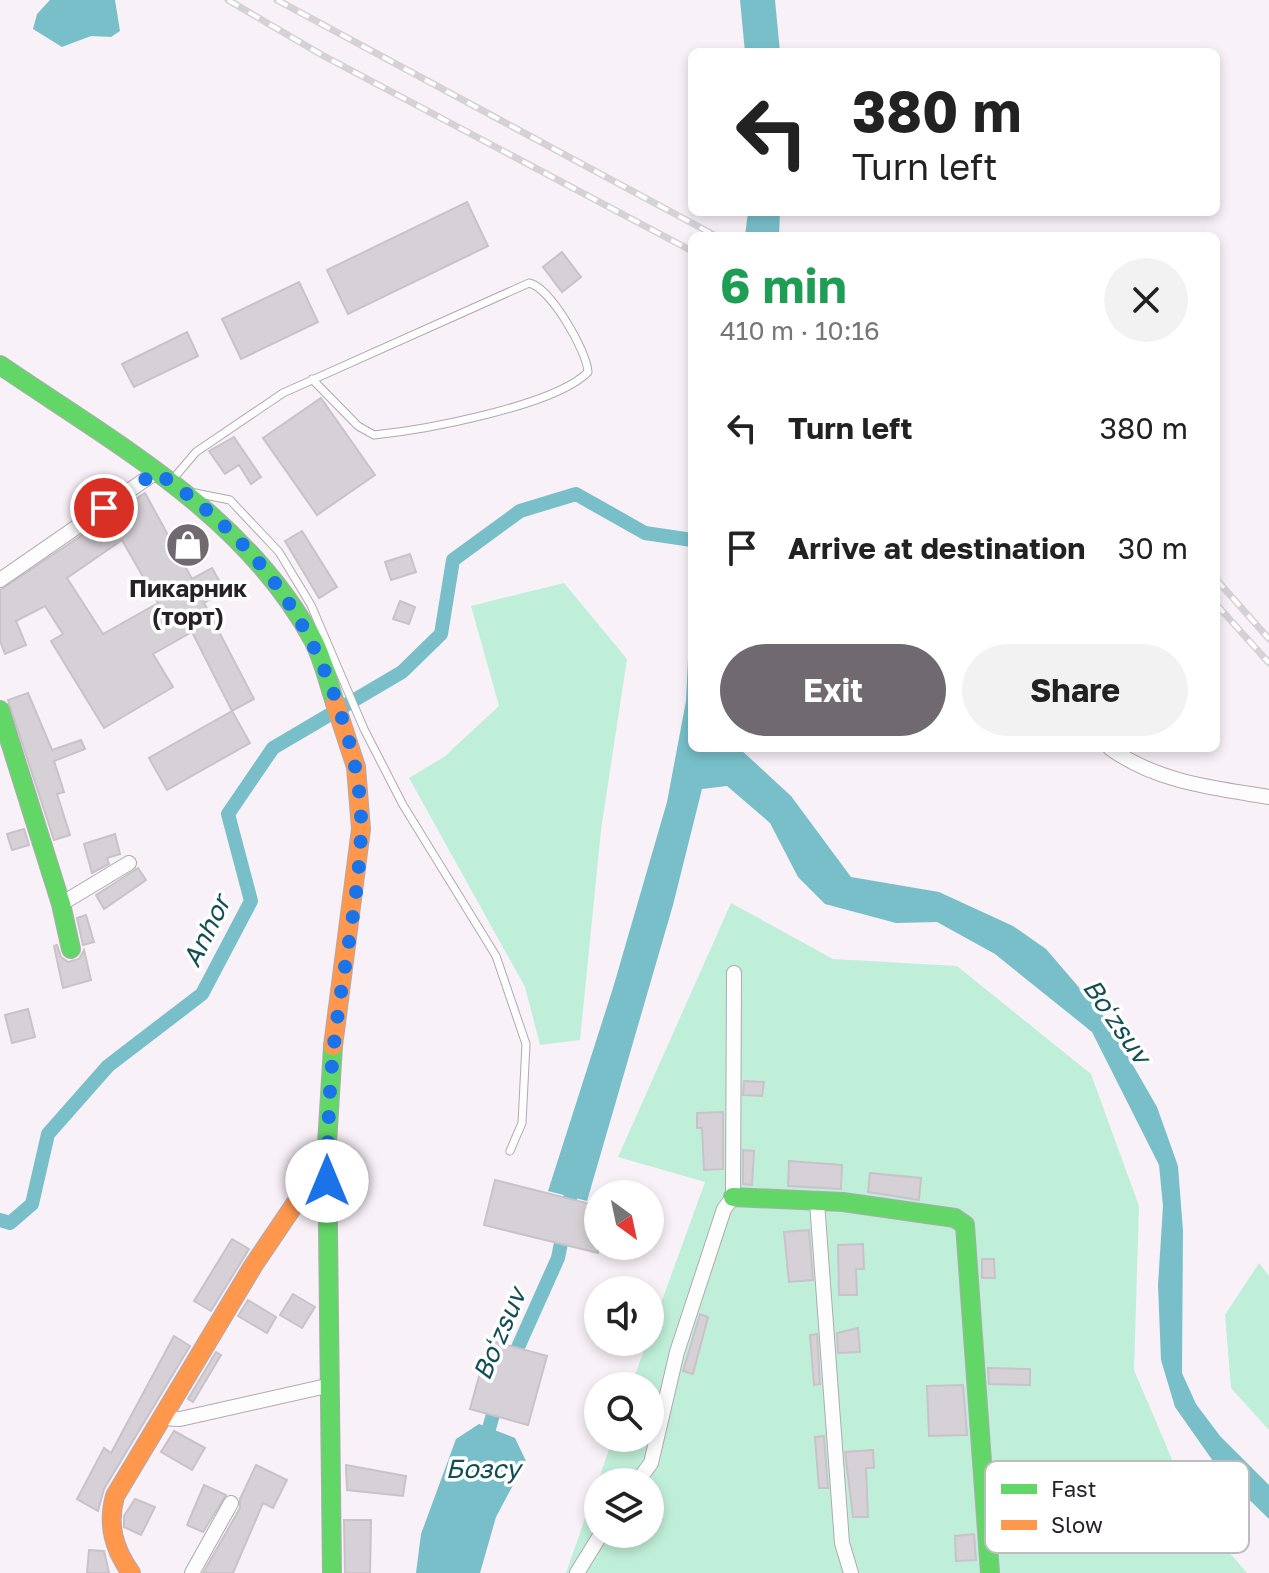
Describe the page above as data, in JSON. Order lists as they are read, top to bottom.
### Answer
{
  "water": ["Anhor", "Boʻzsuv", "Бозсу"],
  "places": {
    "shop": ["Пикарник (торт)"]
  },
  "legend": ["Fast", "Slow"],
  "north": "bottom right",
  "page": {
    "turn": ["380 m", "Turn left"],
    "heading": ["6 min", "410 m · 10:16"],
    "list": [
      {
        "name": "Turn left",
        "value": "380 m"
      },
      {
        "name": "Arrive at destination",
        "value": "30 m"
      }
    ],
    "buttons": ["Exit", "Share"]
  }
}
